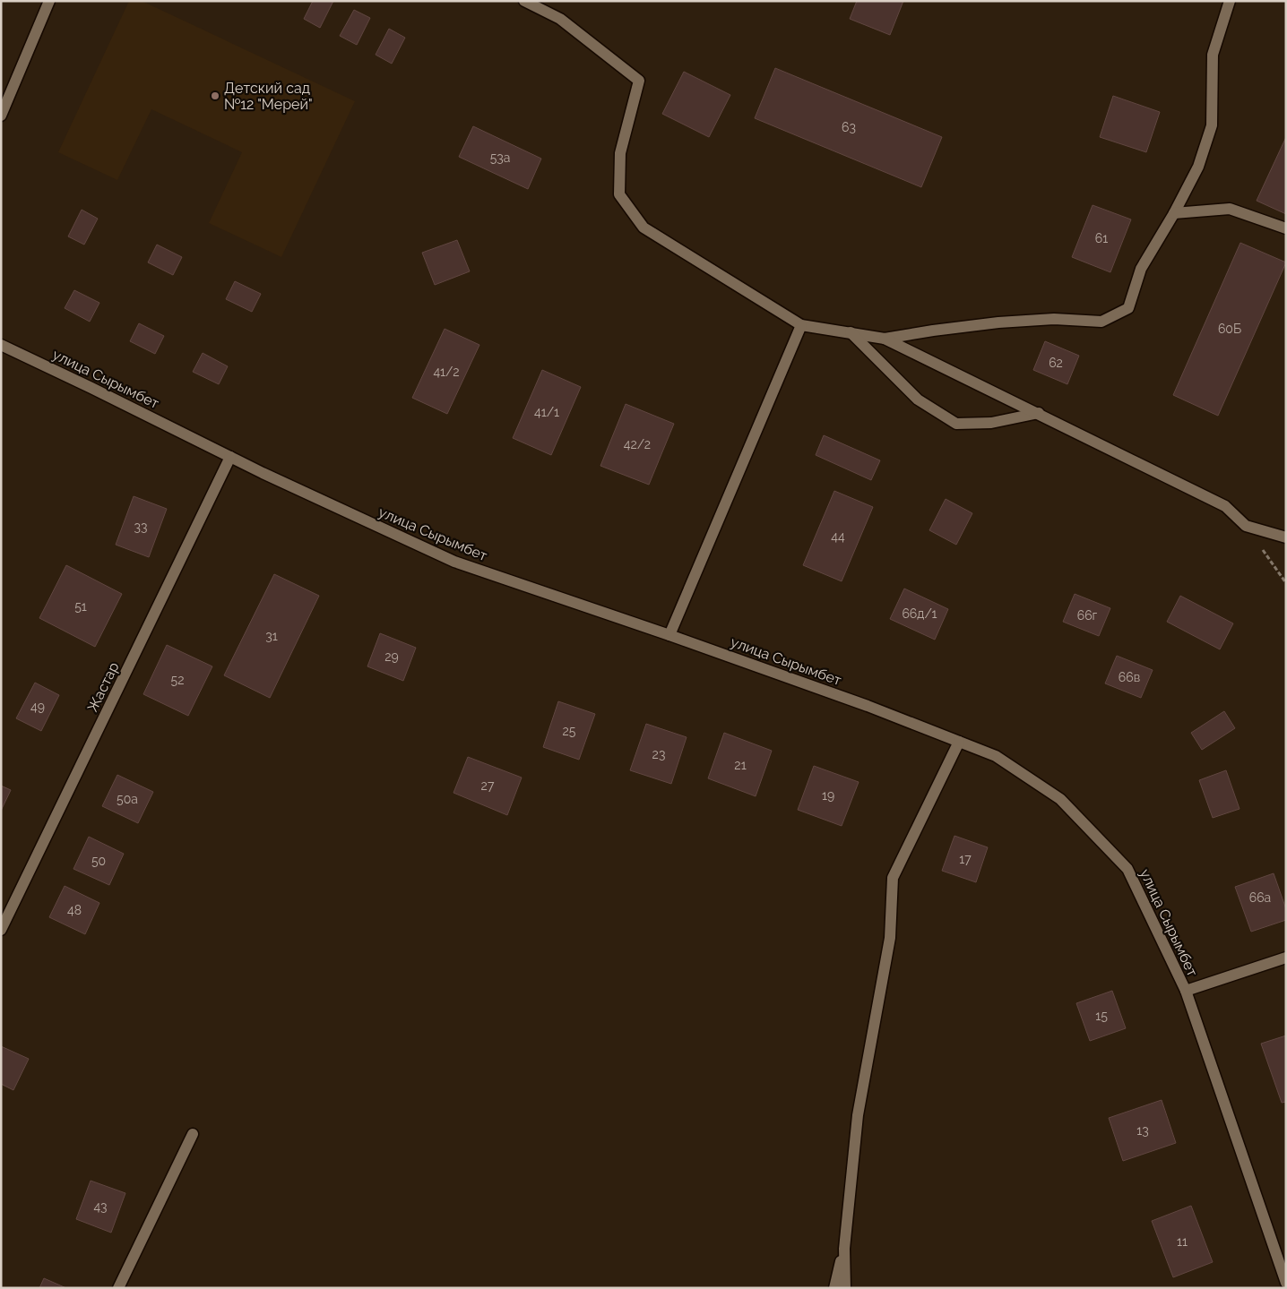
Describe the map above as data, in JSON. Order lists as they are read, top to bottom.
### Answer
{
  "streets": {
    "street": ["улица Сырымбет", "Жастар"]
  },
  "crossings": [
    ["улица Сырымбет", "Жастар"]
  ],
  "places": ["Детский сад №12 \"Мерей\""],
  "house_numbers": [
    "63",
    "53а",
    "61",
    "60Б",
    "62",
    "41/2",
    "41/1",
    "42/2",
    "33",
    "44",
    "51",
    "66д/1",
    "66г",
    "31",
    "29",
    "66в",
    "52",
    "49",
    "25",
    "23",
    "21",
    "27",
    "19",
    "50а",
    "17",
    "50",
    "66а",
    "48",
    "15",
    "13",
    "43",
    "11"
  ]
}
